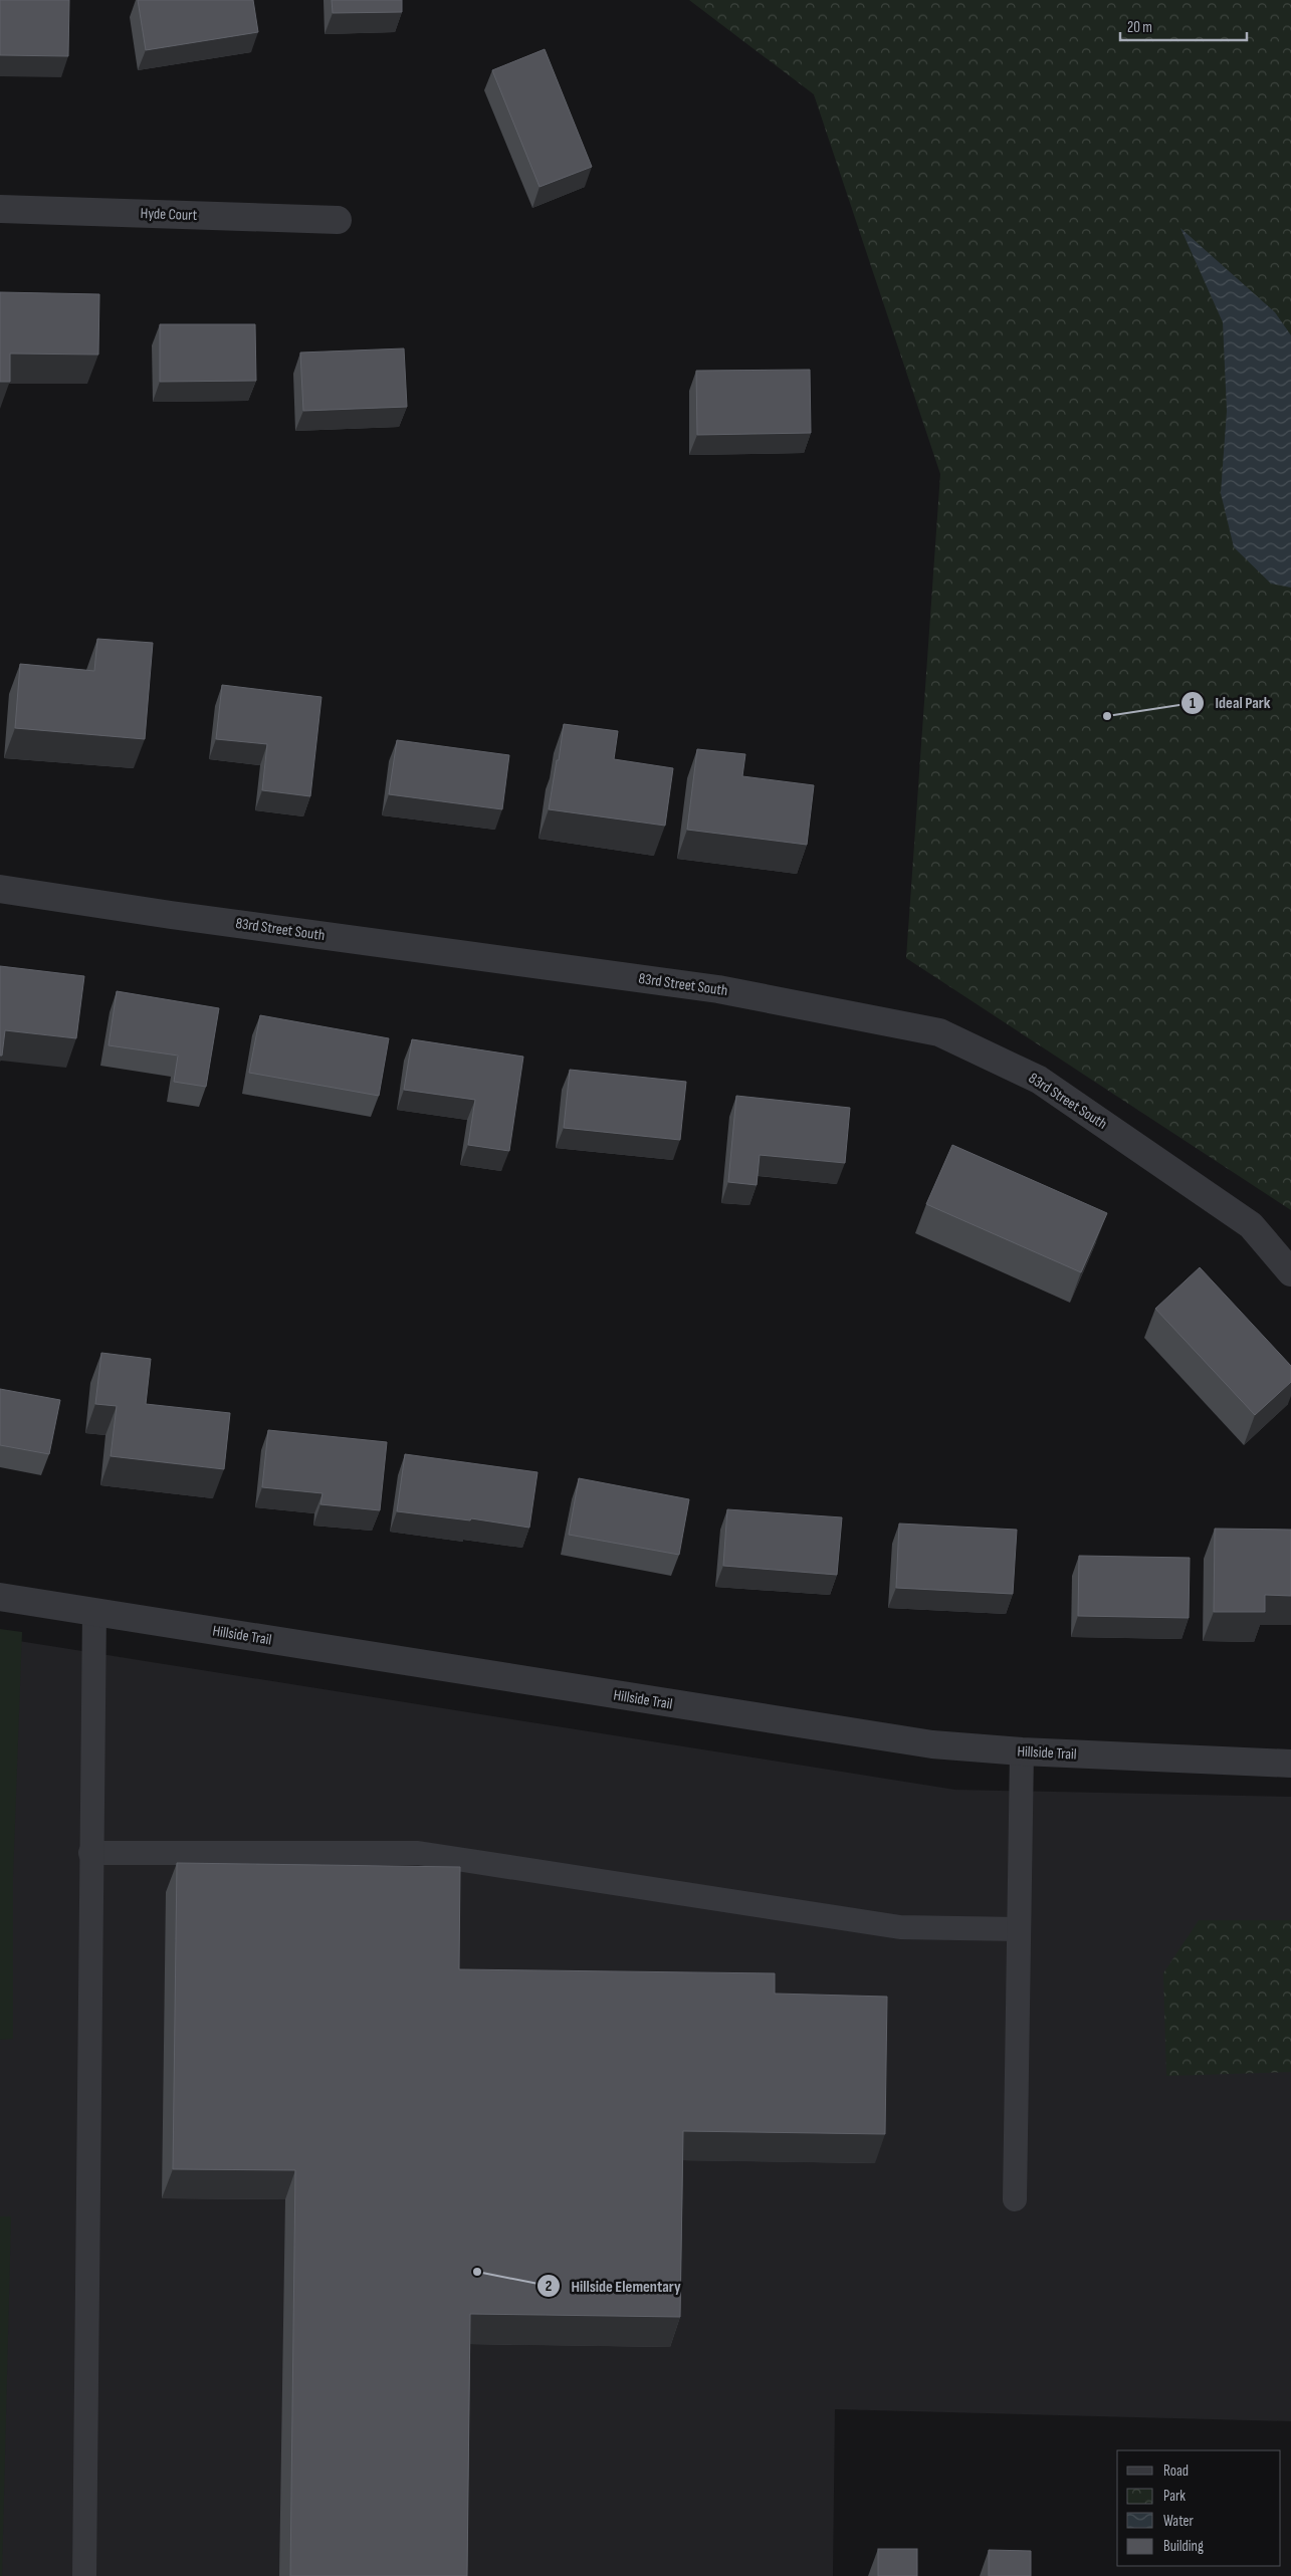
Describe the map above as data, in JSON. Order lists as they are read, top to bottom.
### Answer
{
  "streets": {
    "street": ["Hyde Court", "83rd Street South", "Hillside Trail"]
  },
  "places": ["Ideal Park", "Hillside Elementary"],
  "legend": [
    "Road",
    "Park",
    "Water",
    "Building"
  ],
  "scale_bar": "20 m"
}
